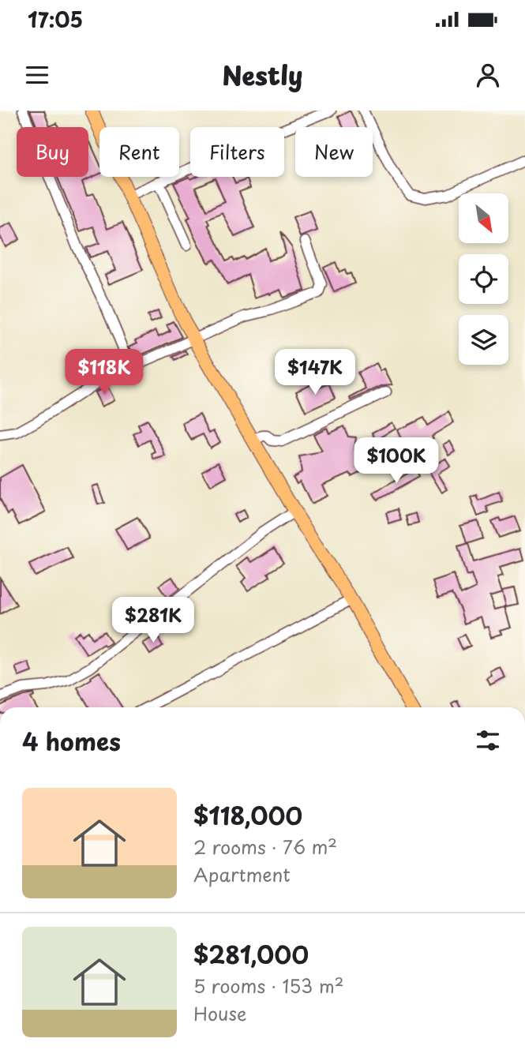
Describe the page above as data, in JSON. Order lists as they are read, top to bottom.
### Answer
{
  "north": "bottom right",
  "page": {
    "status": "17:05",
    "header": "Nestly",
    "chip": [
      "Buy",
      "Rent",
      "Filters",
      "New"
    ],
    "price": [
      "$118K",
      "$147K",
      "$100K",
      "$281K"
    ],
    "heading": "4 homes",
    "list": [
      {
        "name": "$118,000",
        "note": "2 rooms · 76 m² · Apartment"
      },
      {
        "name": "$281,000",
        "note": "5 rooms · 153 m² · House"
      }
    ]
  }
}
